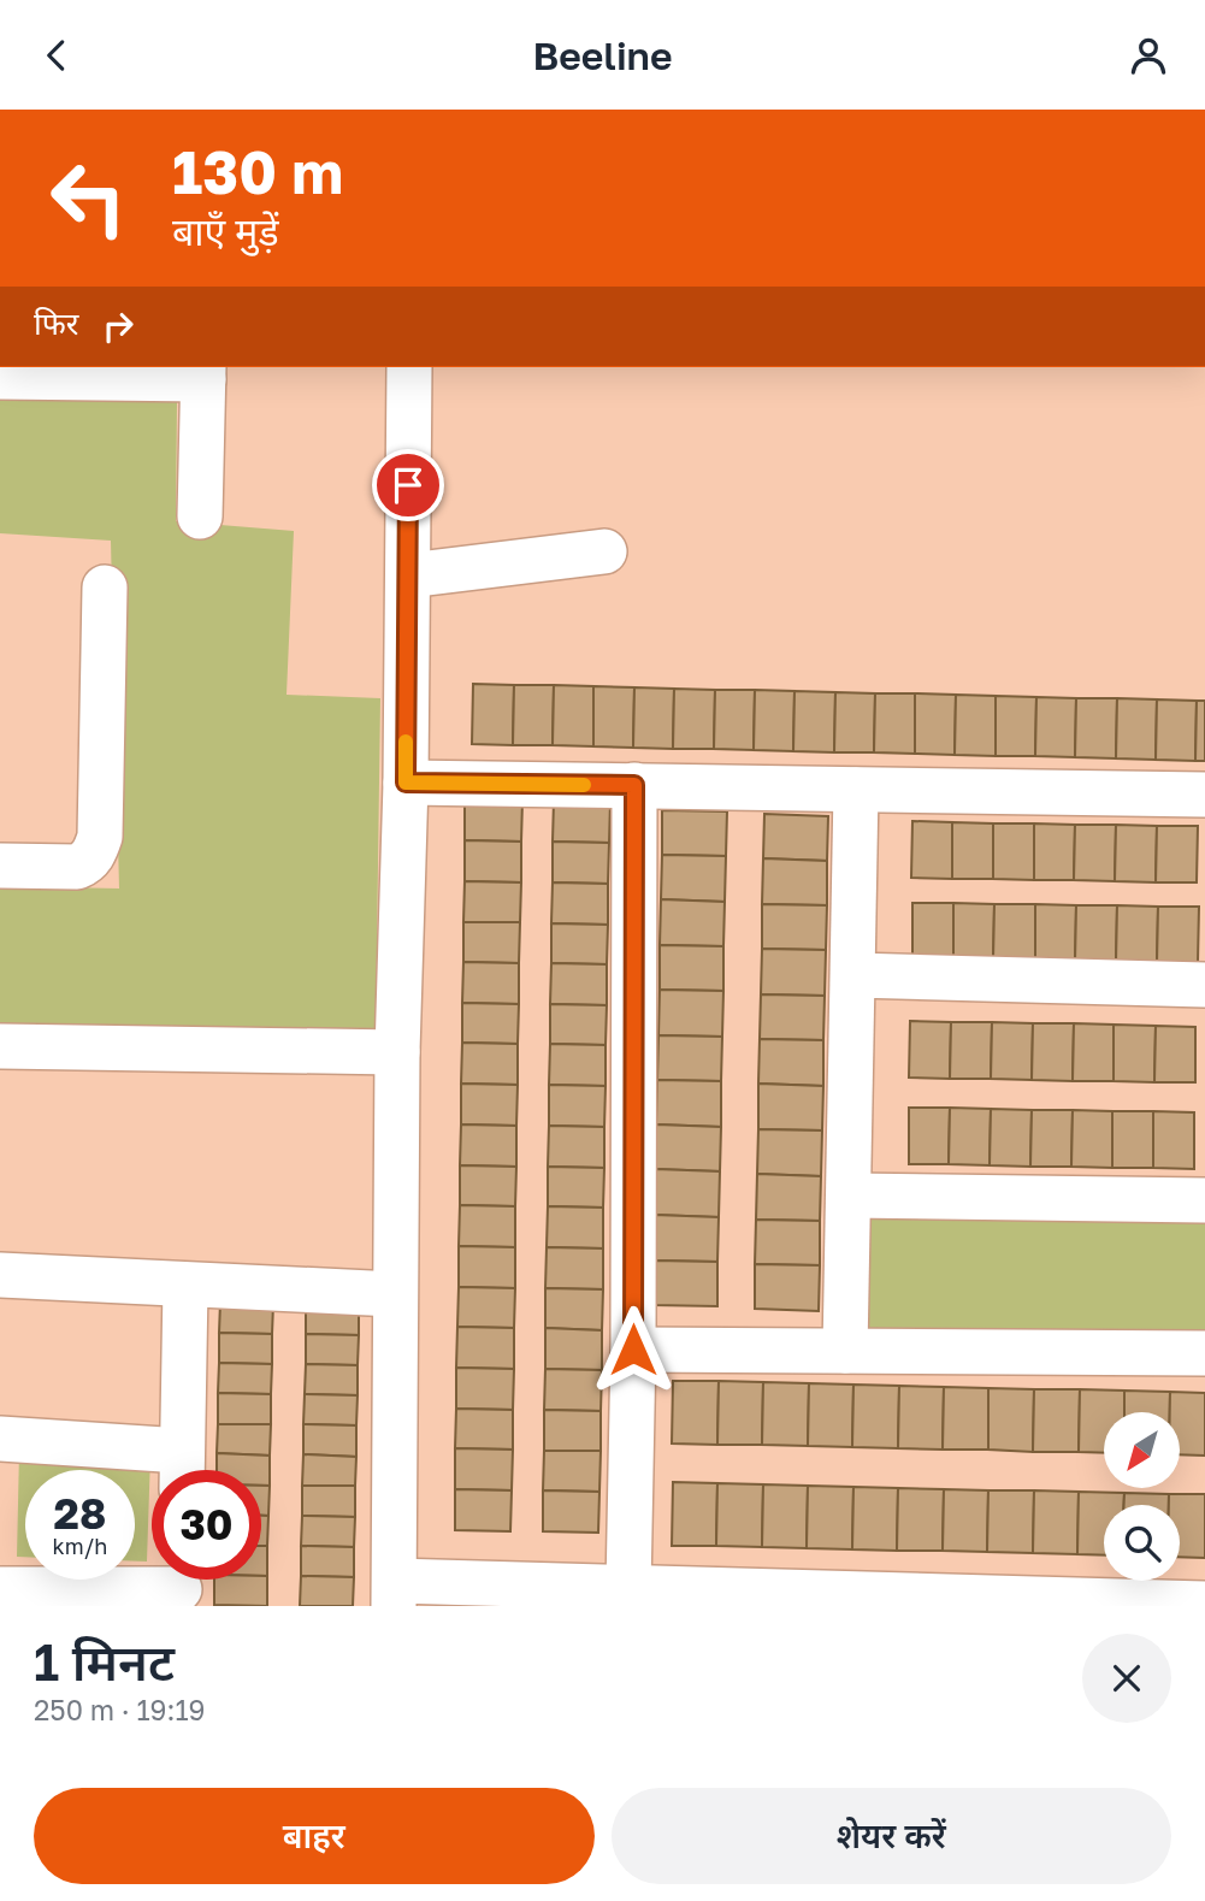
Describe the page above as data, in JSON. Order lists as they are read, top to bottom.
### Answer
{
  "north": "bottom left",
  "page": {
    "header": "Beeline",
    "turn": ["130 m", "बाएँ मुड़ें"],
    "then": "फिर",
    "speed": "28 km/h",
    "limit": "30",
    "heading": ["1 मिनट", "250 m · 19:19"],
    "buttons": ["बाहर", "शेयर करें"]
  }
}
